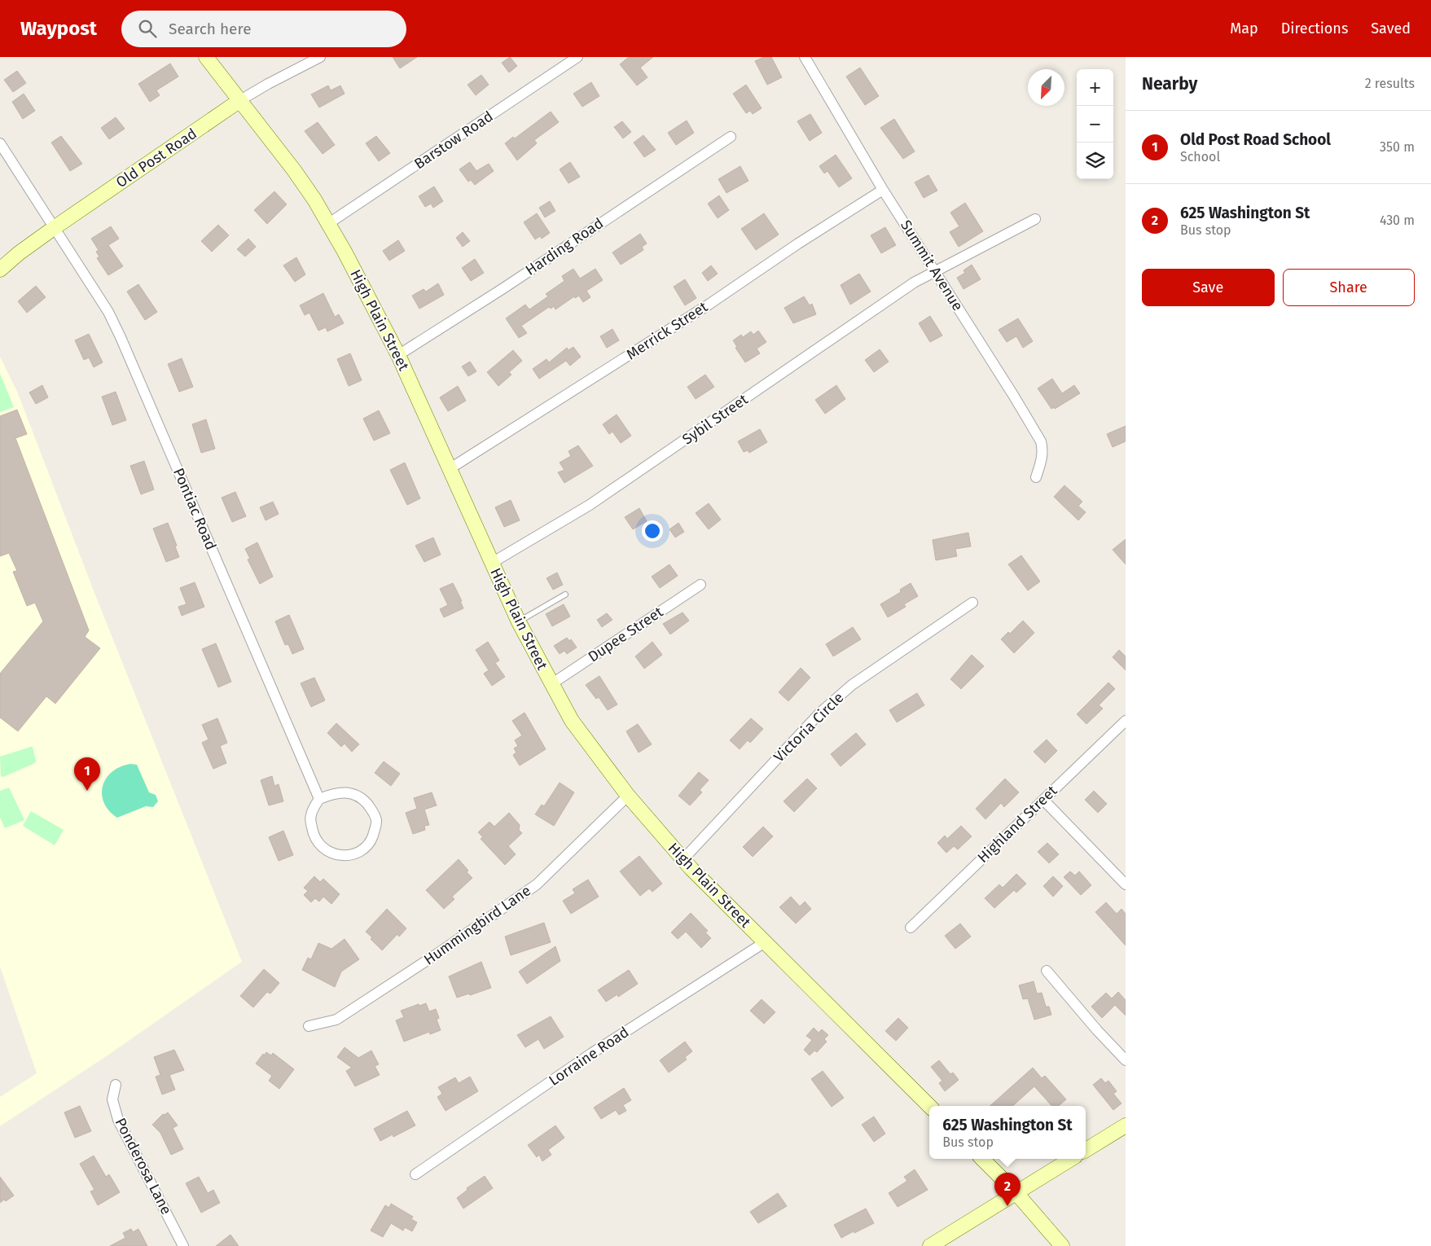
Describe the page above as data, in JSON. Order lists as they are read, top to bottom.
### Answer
{
  "streets": {
    "main road": ["Old Post Road", "High Plain Street"],
    "street": [
      "Barstow Road",
      "Harding Road",
      "Summit Avenue",
      "Merrick Street",
      "Sybil Street",
      "Pontiac Road",
      "Dupee Street",
      "Victoria Circle",
      "Highland Street",
      "Hummingbird Lane",
      "Lorraine Road",
      "Ponderosa Lane"
    ]
  },
  "crossings": [
    ["Barstow Road", "High Plain Street"],
    ["Old Post Road", "High Plain Street"],
    ["Old Post Road", "Pontiac Road"],
    ["Harding Road", "High Plain Street"],
    ["Summit Avenue", "Merrick Street"],
    ["Summit Avenue", "Sybil Street"],
    ["High Plain Street", "Merrick Street"],
    ["High Plain Street", "Sybil Street"],
    ["High Plain Street", "Dupee Street"],
    ["High Plain Street", "Victoria Circle"],
    ["High Plain Street", "Hummingbird Lane"],
    ["High Plain Street", "Lorraine Road"]
  ],
  "north": "bottom left",
  "page": {
    "header": "Waypost",
    "search": "Search here",
    "nav": ["Map", "Directions", "Saved"],
    "heading": ["Nearby", "2 results"],
    "map_buttons": ["+", "−"],
    "list": [
      {
        "mark": "1",
        "name": "Old Post Road School",
        "note": "School",
        "value": "350 m"
      },
      {
        "mark": "2",
        "name": "625 Washington St",
        "note": "Bus stop",
        "value": "430 m"
      }
    ],
    "buttons": ["Save", "Share"],
    "pins": ["1", "2"],
    "popup": ["625 Washington St", "Bus stop"]
  }
}
